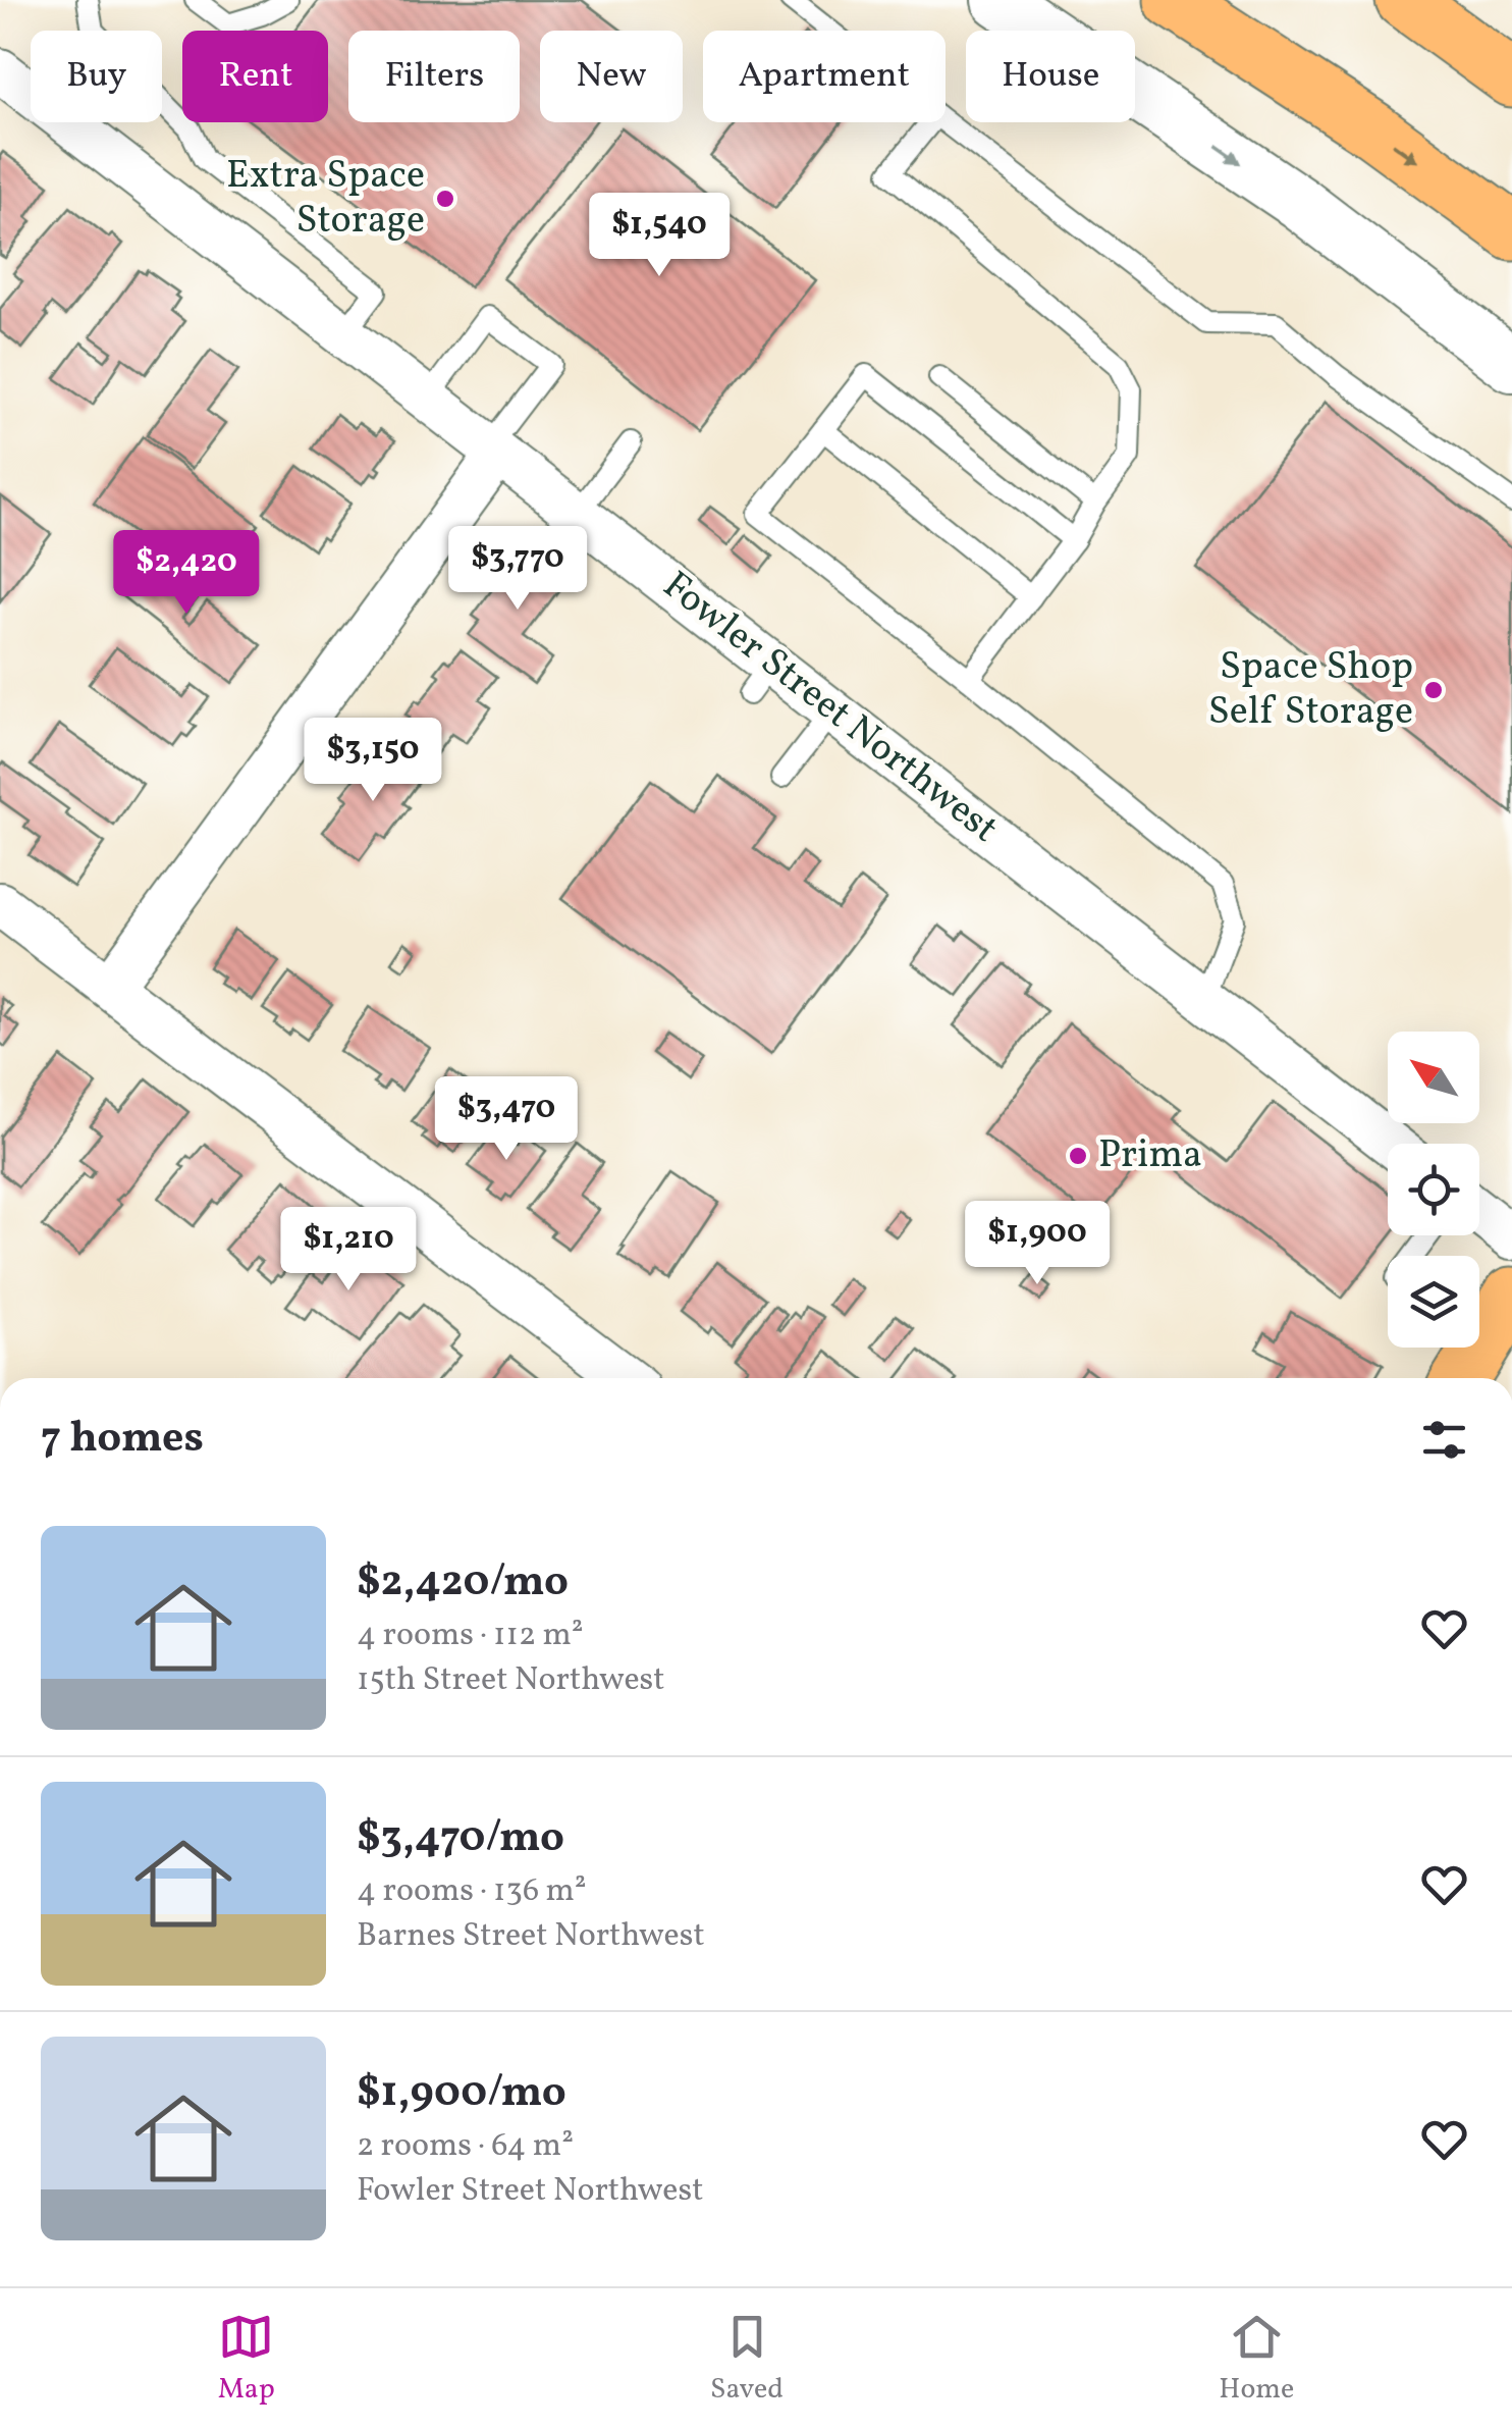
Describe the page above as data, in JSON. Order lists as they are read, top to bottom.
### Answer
{
  "streets": {
    "street": ["Fowler Street Northwest"]
  },
  "places": ["Extra Space Storage", "Space Shop Self Storage", "Prima"],
  "north": "top left",
  "page": {
    "chip": [
      "Buy",
      "Rent",
      "Filters",
      "New",
      "Apartment",
      "House"
    ],
    "price": [
      "$1,540",
      "$3,770",
      "$2,420",
      "$3,150",
      "$3,470",
      "$1,900",
      "$1,210"
    ],
    "heading": "7 homes",
    "list": [
      {
        "name": "$2,420/mo",
        "note": "4 rooms · 112 m² · 15th Street Northwest"
      },
      {
        "name": "$3,470/mo",
        "note": "4 rooms · 136 m² · Barnes Street Northwest"
      },
      {
        "name": "$1,900/mo",
        "note": "2 rooms · 64 m² · Fowler Street Northwest"
      }
    ],
    "tabs": ["Map", "Saved", "Home"]
  }
}
